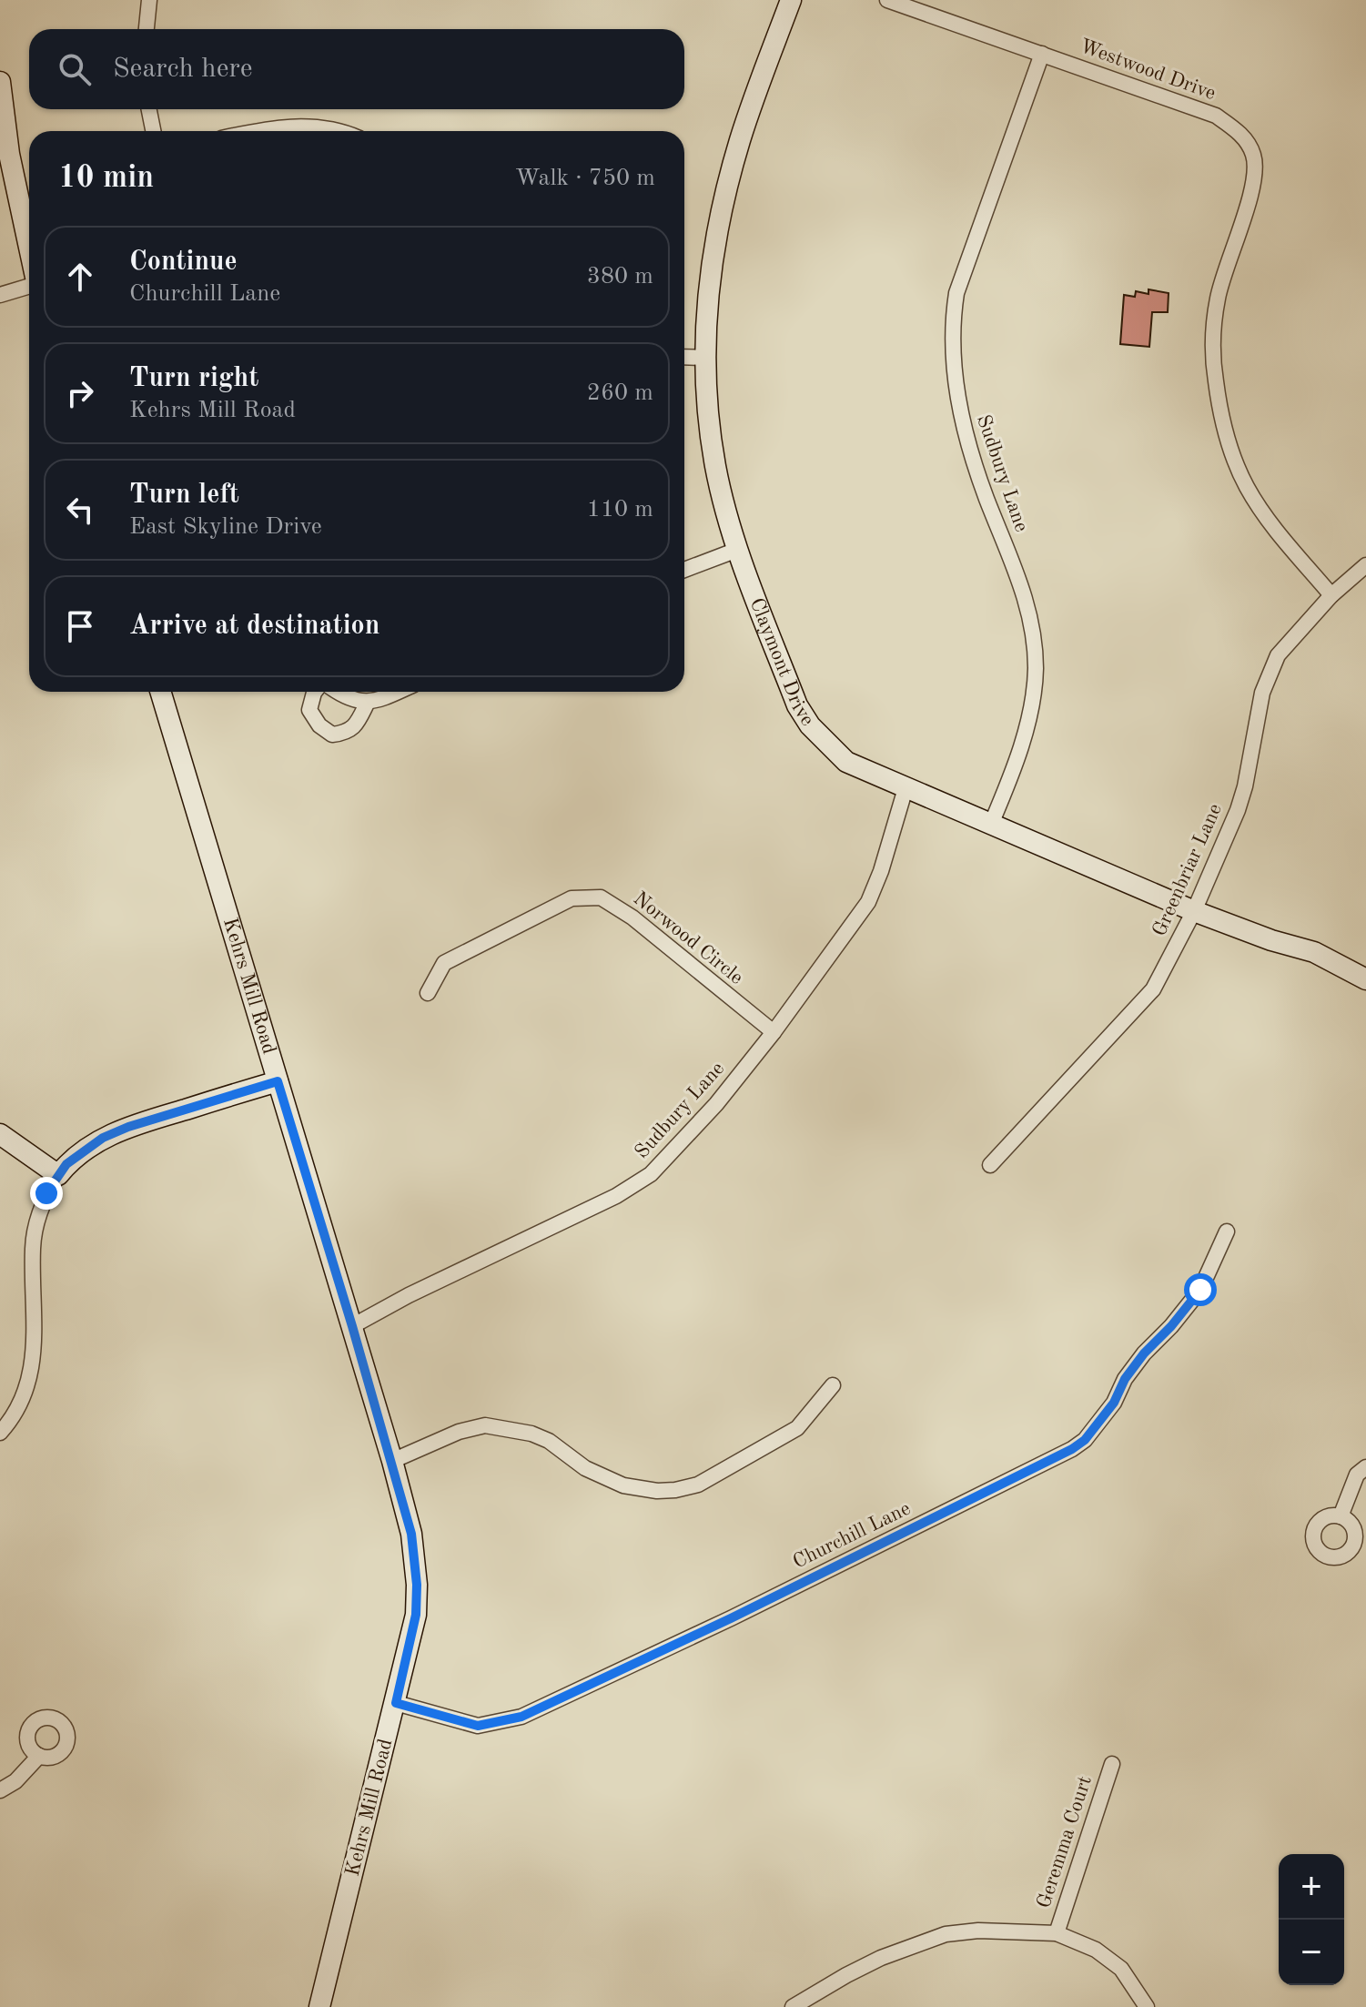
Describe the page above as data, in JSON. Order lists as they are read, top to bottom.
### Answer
{
  "streets": {
    "street": [
      "Westwood Drive",
      "Sudbury Lane",
      "Claymont Drive",
      "Greenbriar Lane",
      "Norwood Circle",
      "Kehrs Mill Road",
      "Churchill Lane",
      "Geremma Court"
    ]
  },
  "crossings": [
    ["Westwood Drive", "Sudbury Lane"],
    ["Westwood Drive", "Greenbriar Lane"],
    ["Sudbury Lane", "Claymont Drive"],
    ["Sudbury Lane", "Norwood Circle"],
    ["Sudbury Lane", "Kehrs Mill Road"],
    ["Claymont Drive", "Greenbriar Lane"],
    ["Kehrs Mill Road", "Churchill Lane"]
  ],
  "page": {
    "search": "Search here",
    "heading": ["10 min", "Walk · 750 m"],
    "list": [
      ["Continue", "Churchill Lane", "380 m"],
      ["Turn right", "Kehrs Mill Road", "260 m"],
      ["Turn left", "East Skyline Drive", "110 m"],
      "Arrive at destination"
    ],
    "map_buttons": ["+", "−"]
  }
}
